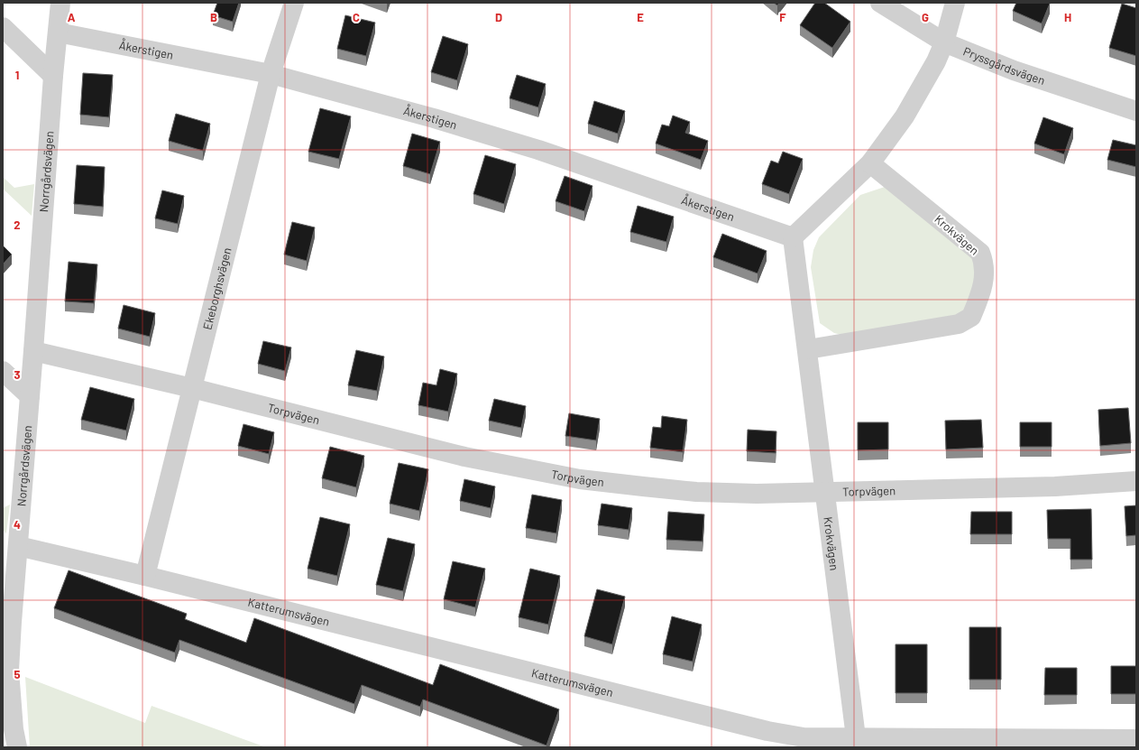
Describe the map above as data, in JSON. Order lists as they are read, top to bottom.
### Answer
{
  "streets": {
    "street": [
      "Åkerstigen",
      "Pryssgårdsvägen",
      "Norrgårdsvägen",
      "Krokvägen",
      "Ekeborghsvägen",
      "Torpvägen",
      "Katterumsvägen"
    ]
  },
  "crossings": [
    ["Åkerstigen", "Norrgårdsvägen"],
    ["Åkerstigen", "Krokvägen"],
    ["Åkerstigen", "Ekeborghsvägen"],
    ["Norrgårdsvägen", "Torpvägen"],
    ["Norrgårdsvägen", "Katterumsvägen"],
    ["Krokvägen", "Torpvägen"],
    ["Krokvägen", "Katterumsvägen"],
    ["Ekeborghsvägen", "Torpvägen"],
    ["Ekeborghsvägen", "Katterumsvägen"]
  ],
  "grid": {
    "columns": [
      "A",
      "B",
      "C",
      "D",
      "E",
      "F",
      "G",
      "H"
    ],
    "rows": [
      "1",
      "2",
      "3",
      "4",
      "5"
    ]
  }
}
